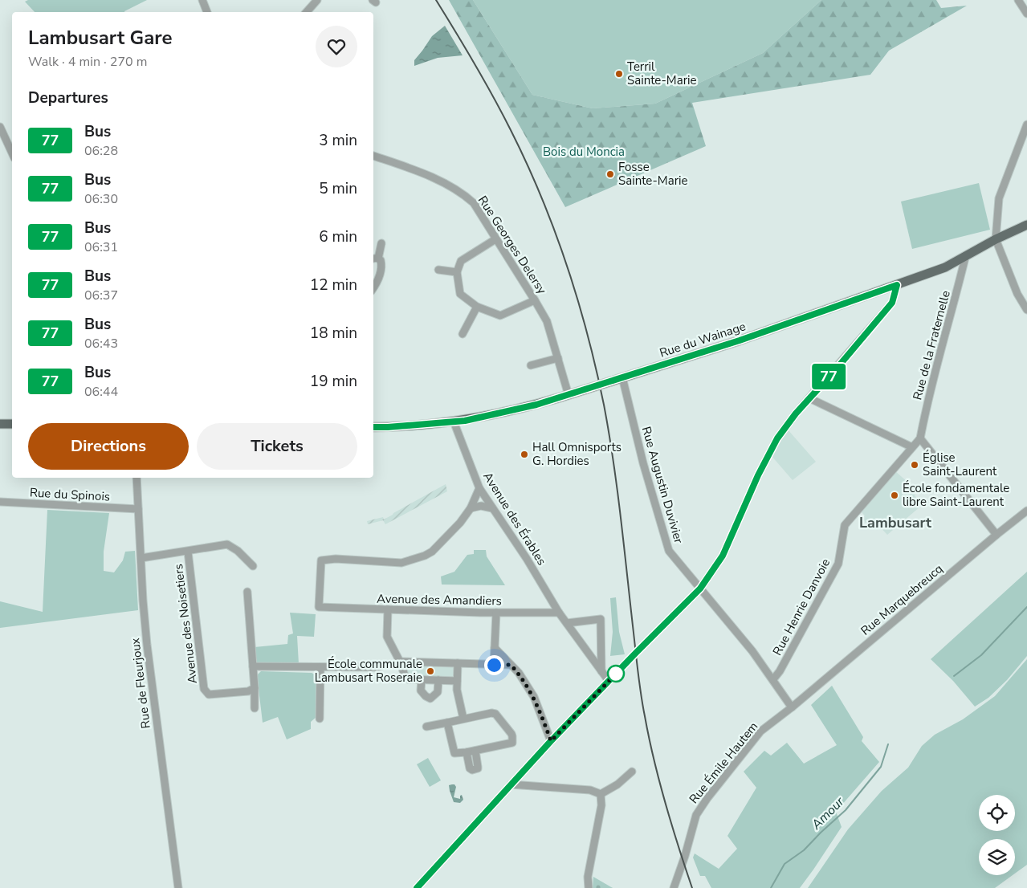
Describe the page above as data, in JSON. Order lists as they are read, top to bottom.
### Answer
{
  "streets": {
    "main road": ["Rue du Wainage"],
    "street": [
      "Rue Georges Delersy",
      "Rue de la Fraternelle",
      "Rue Augustin Duvivier",
      "Rue du Spinois",
      "Avenue des Érables",
      "Avenue des Amandiers",
      "Rue Marquebreucq",
      "Rue Henrie Danvoie",
      "Avenue des Noisetiers",
      "Rue de Fleurjoux",
      "Rue Émile Hautem"
    ]
  },
  "crossings": [
    ["Rue Georges Delersy", "Rue du Wainage"],
    ["Rue du Wainage", "Rue de la Fraternelle"],
    ["Rue du Wainage", "Rue Augustin Duvivier"],
    ["Rue du Wainage", "Avenue des Érables"],
    ["Rue de la Fraternelle", "Rue Henrie Danvoie"],
    ["Rue Augustin Duvivier", "Rue Marquebreucq"],
    ["Rue Augustin Duvivier", "Rue Henrie Danvoie"],
    ["Rue Augustin Duvivier", "Rue Émile Hautem"],
    ["Rue du Spinois", "Rue de Fleurjoux"],
    ["Avenue des Érables", "Avenue des Amandiers"],
    ["Rue Marquebreucq", "Rue Émile Hautem"],
    ["Avenue des Noisetiers", "Rue de Fleurjoux"]
  ],
  "districts": ["Lambusart"],
  "water": ["Amour"],
  "parks": ["Bois du Moncia"],
  "places": [
    "Terril Sainte-Marie",
    "Fosse Sainte-Marie",
    "Hall Omnisports G. Hordies",
    "Église Saint-Laurent",
    "École fondamentale libre Saint-Laurent",
    "École communale Lambusart Roseraie"
  ],
  "lines": ["bus line 77"],
  "page": {
    "on_map": "77",
    "heading": [
      ["Lambusart Gare", "Walk · 4 min · 270 m"],
      "Departures"
    ],
    "list": [
      {
        "mark": "77",
        "name": "Bus",
        "note": "06:28",
        "value": "3 min"
      },
      {
        "mark": "77",
        "name": "Bus",
        "note": "06:30",
        "value": "5 min"
      },
      {
        "mark": "77",
        "name": "Bus",
        "note": "06:31",
        "value": "6 min"
      },
      {
        "mark": "77",
        "name": "Bus",
        "note": "06:37",
        "value": "12 min"
      },
      {
        "mark": "77",
        "name": "Bus",
        "note": "06:43",
        "value": "18 min"
      },
      {
        "mark": "77",
        "name": "Bus",
        "note": "06:44",
        "value": "19 min"
      }
    ],
    "buttons": ["Directions", "Tickets"]
  }
}
